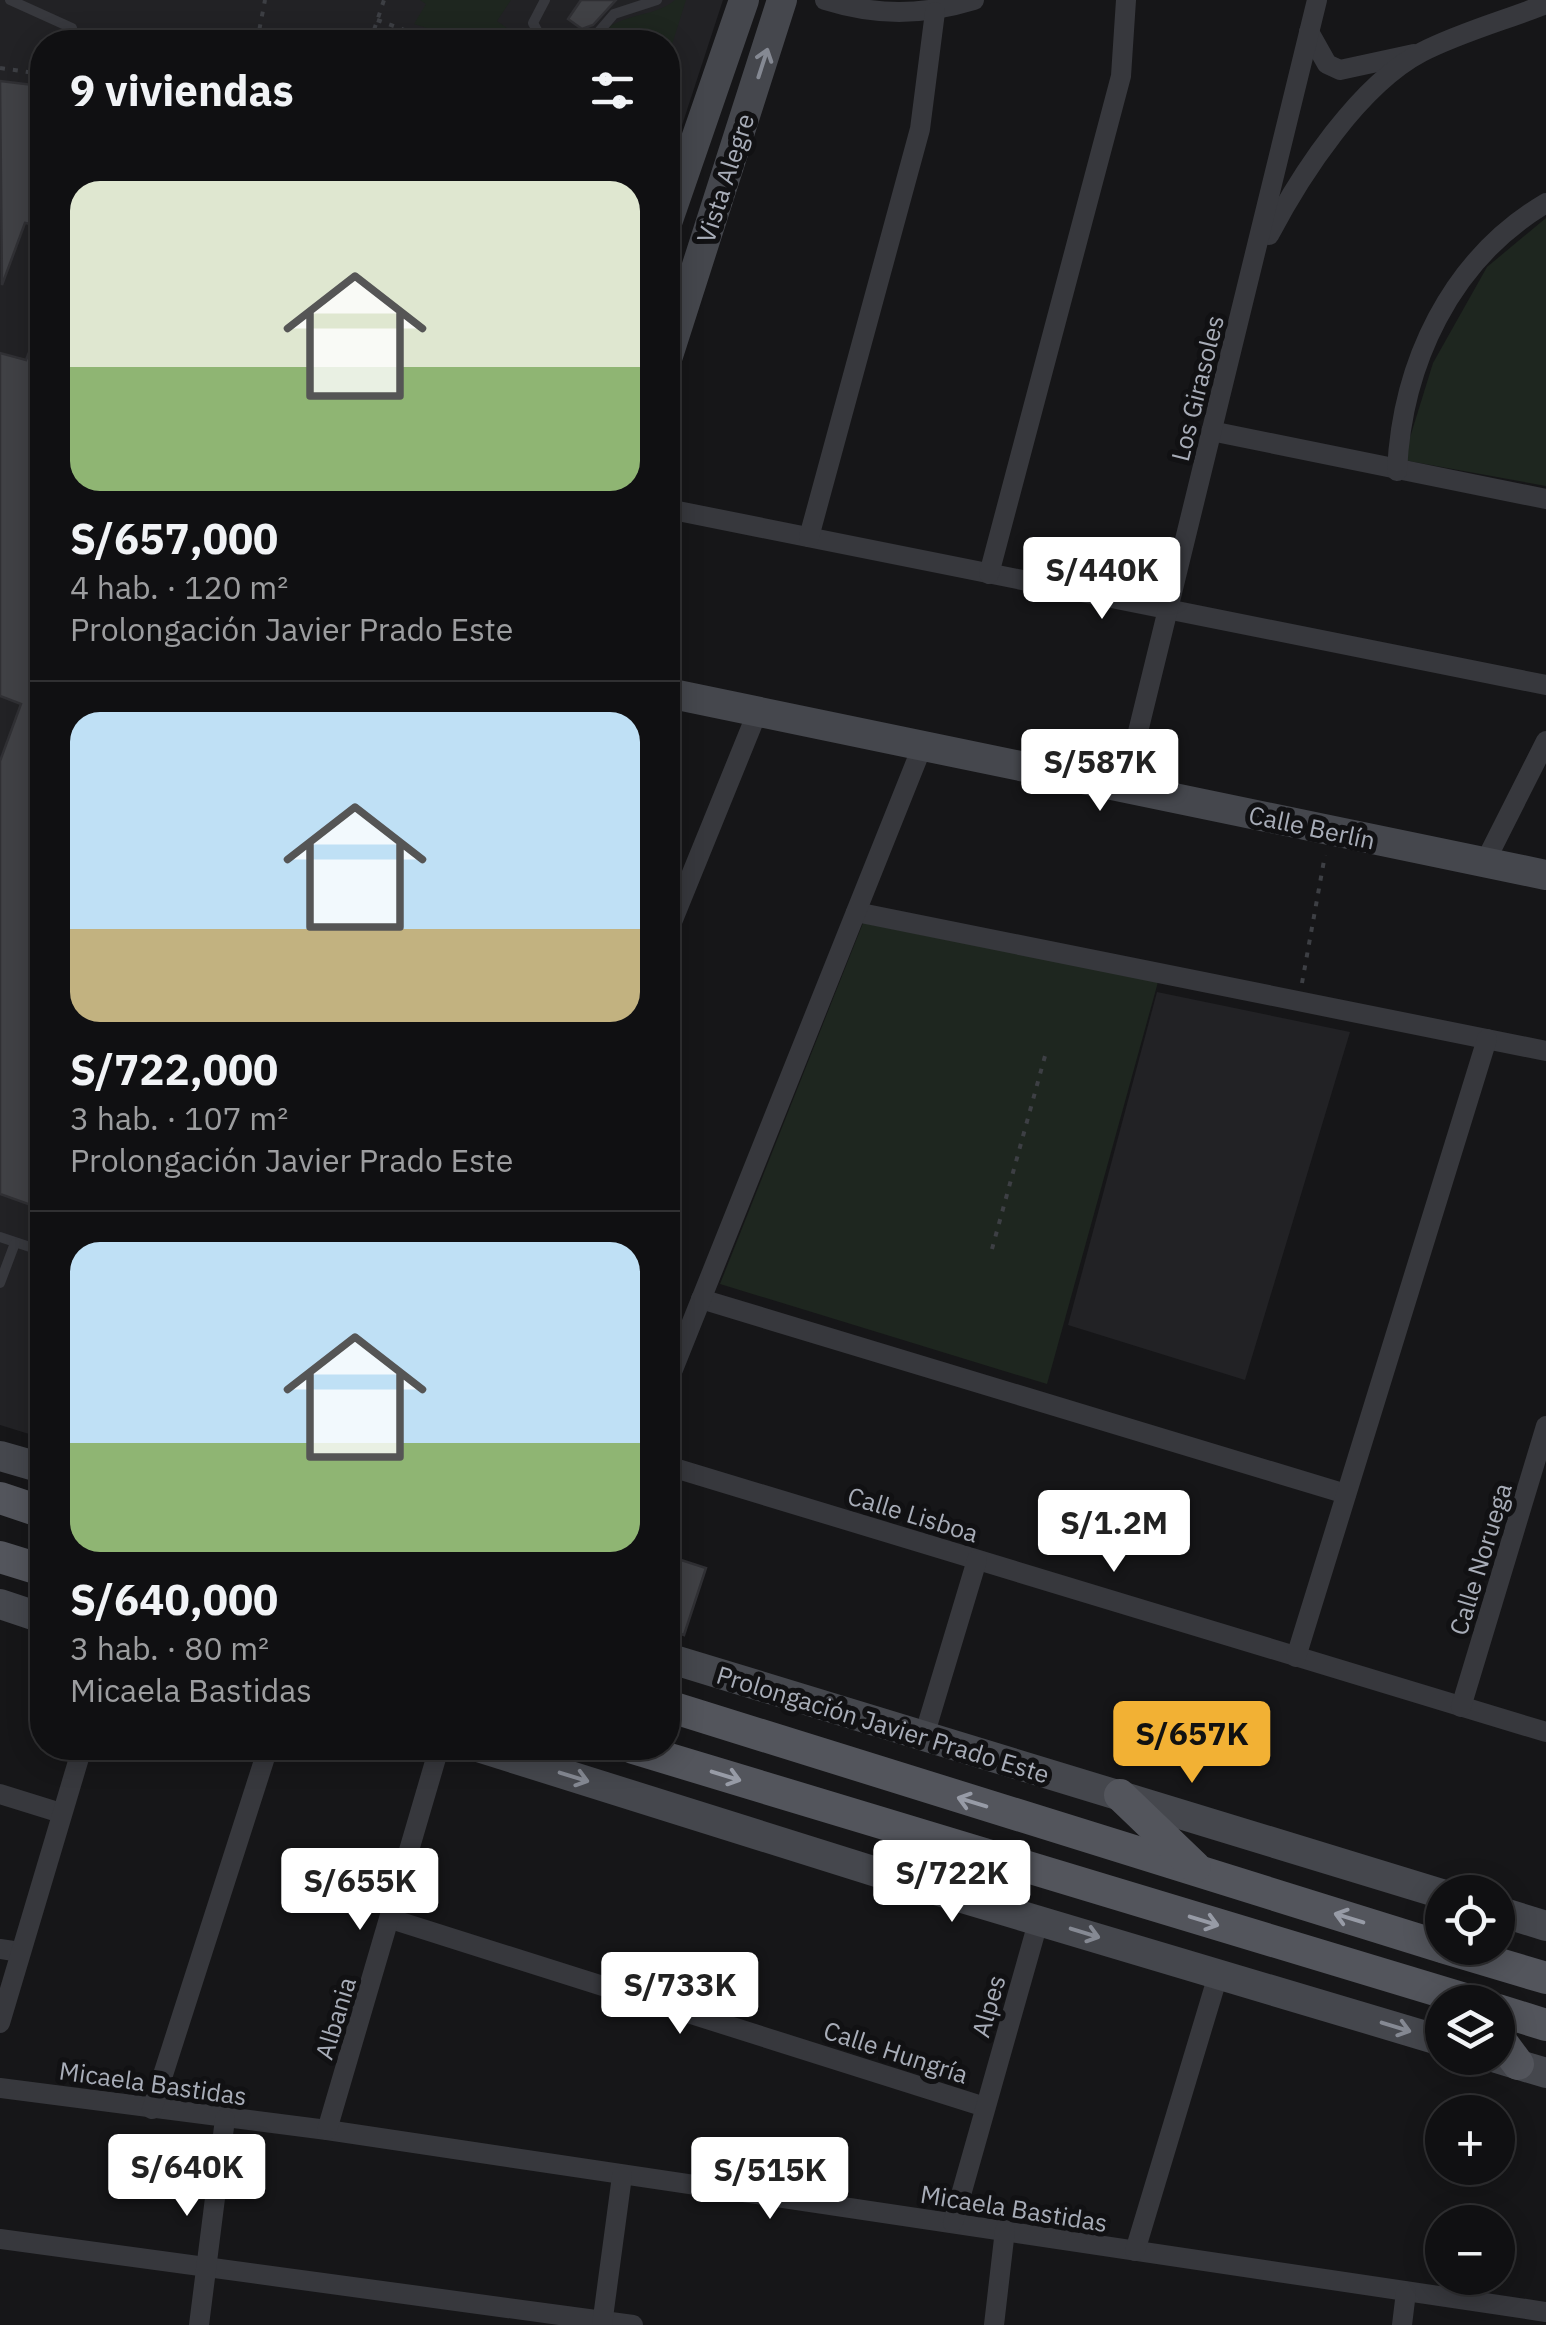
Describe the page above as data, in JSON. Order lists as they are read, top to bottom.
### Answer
{
  "streets": {
    "main road": ["Prolongación Javier Prado Este"],
    "street": [
      "Vista Alegre",
      "Los Girasoles",
      "Calle Berlín",
      "Calle Lisboa",
      "Calle Noruega",
      "Alpes",
      "Albania",
      "Calle Hungría",
      "Micaela Bastidas"
    ]
  },
  "crossings": [
    ["Los Girasoles", "Calle Berlín"],
    ["Calle Lisboa", "Calle Noruega"],
    ["Alpes", "Calle Hungría"],
    ["Alpes", "Micaela Bastidas"],
    ["Albania", "Calle Hungría"],
    ["Albania", "Micaela Bastidas"]
  ],
  "page": {
    "heading": "9 viviendas",
    "list": [
      {
        "name": "S/657,000",
        "note": "4 hab. · 120 m² · Prolongación Javier Prado Este"
      },
      {
        "name": "S/722,000",
        "note": "3 hab. · 107 m² · Prolongación Javier Prado Este"
      },
      {
        "name": "S/640,000",
        "note": "3 hab. · 80 m² · Micaela Bastidas"
      }
    ],
    "price": [
      "S/440K",
      "S/587K",
      "S/1.2M",
      "S/657K",
      "S/722K",
      "S/655K",
      "S/733K",
      "S/640K",
      "S/515K"
    ],
    "map_buttons": ["+", "−"]
  }
}
